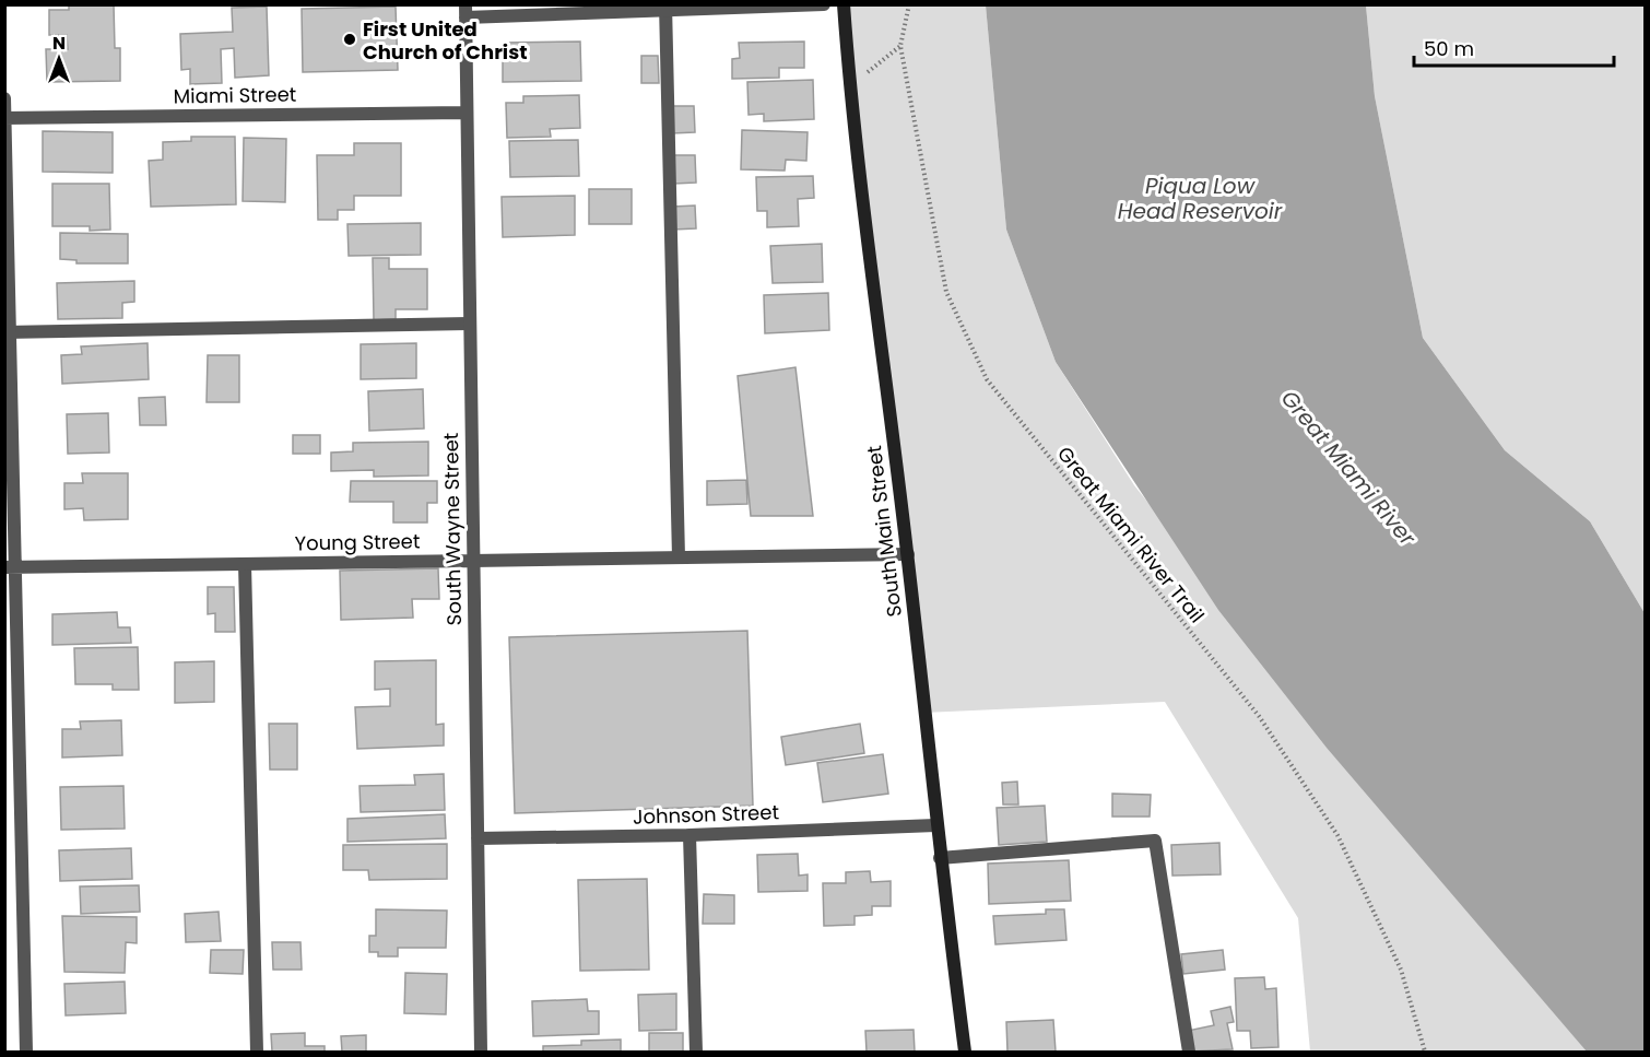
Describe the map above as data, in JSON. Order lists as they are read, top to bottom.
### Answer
{
  "streets": {
    "main road": ["South Main Street"],
    "street": [
      "Miami Street",
      "South Wayne Street",
      "Young Street",
      "Johnson Street"
    ],
    "path": ["Great Miami River Trail"]
  },
  "crossings": [
    ["Miami Street", "South Wayne Street"],
    ["South Wayne Street", "Young Street"],
    ["South Wayne Street", "Johnson Street"],
    ["South Main Street", "Young Street"],
    ["South Main Street", "Johnson Street"]
  ],
  "water": ["Piqua Low Head Reservoir", "Great Miami River"],
  "places": ["First United Church of Christ"],
  "scale_bar": "50 m",
  "north": "top"
}
